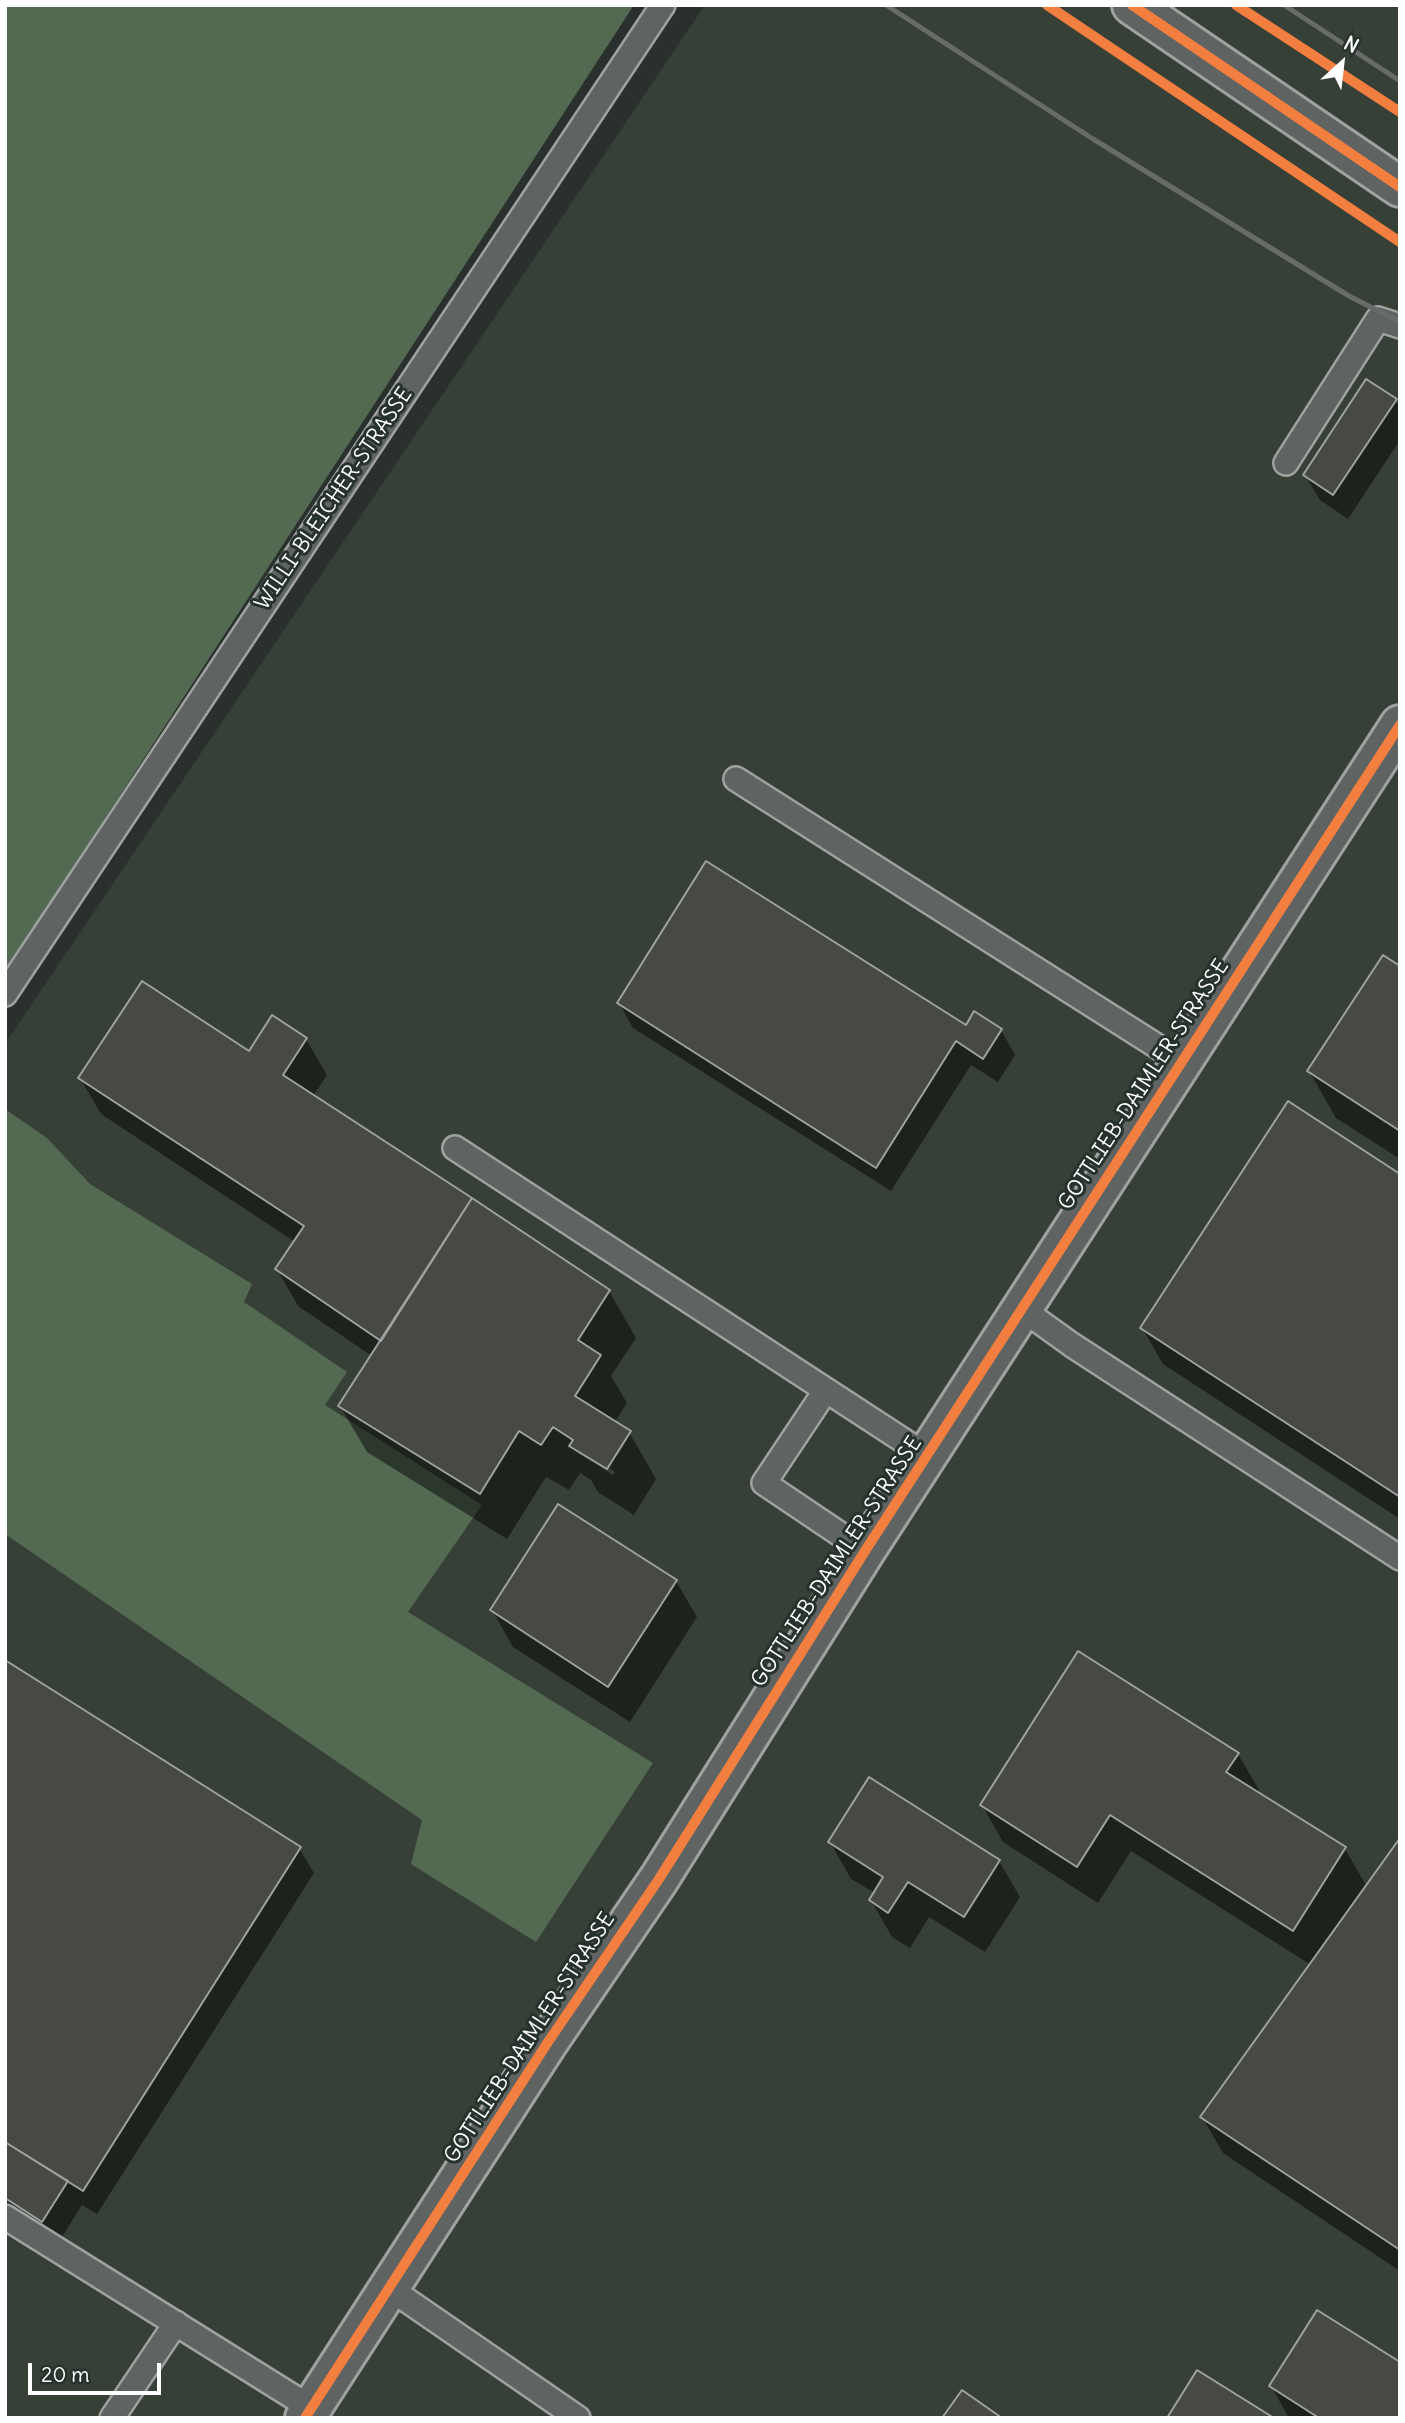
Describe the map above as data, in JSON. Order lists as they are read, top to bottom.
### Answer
{
  "streets": {
    "street": ["GOTTLIEB-DAIMLER-STRASSE"],
    "lane": ["WILLI-BLEICHER-STRASSE"]
  },
  "scale_bar": "20 m",
  "north": "top right"
}
